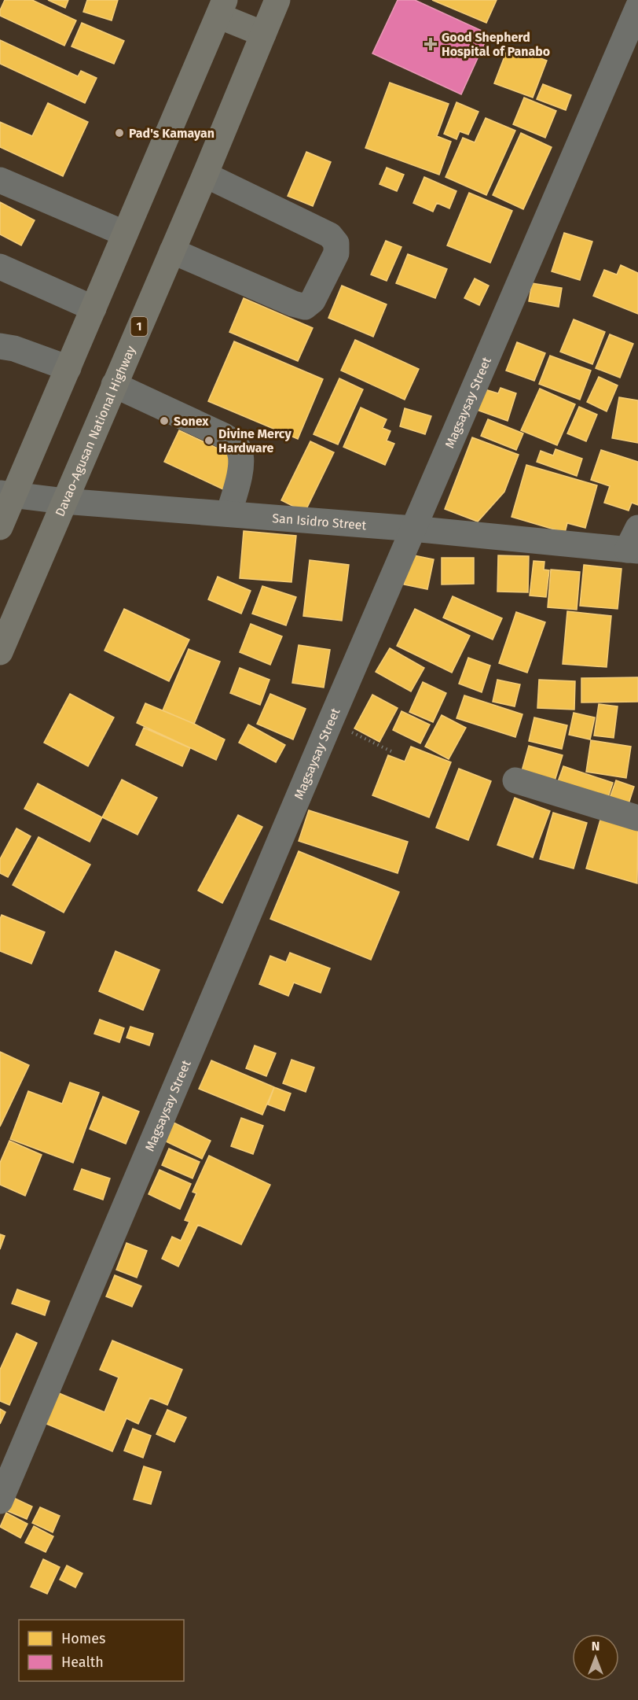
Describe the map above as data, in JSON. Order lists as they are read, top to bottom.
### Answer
{
  "streets": {
    "highway": ["1", "Davao-Agusan National Highway"],
    "street": ["Magsaysay Street", "San Isidro Street"]
  },
  "crossings": [
    ["Magsaysay Street", "San Isidro Street"],
    ["Davao-Agusan National Highway", "San Isidro Street"]
  ],
  "places": {
    "health": ["Good Shepherd Hospital of Panabo"],
    "other": ["Pad's Kamayan", "Sonex", "Divine Mercy Hardware"]
  },
  "legend": ["Homes", "Health"],
  "north": "top"
}
